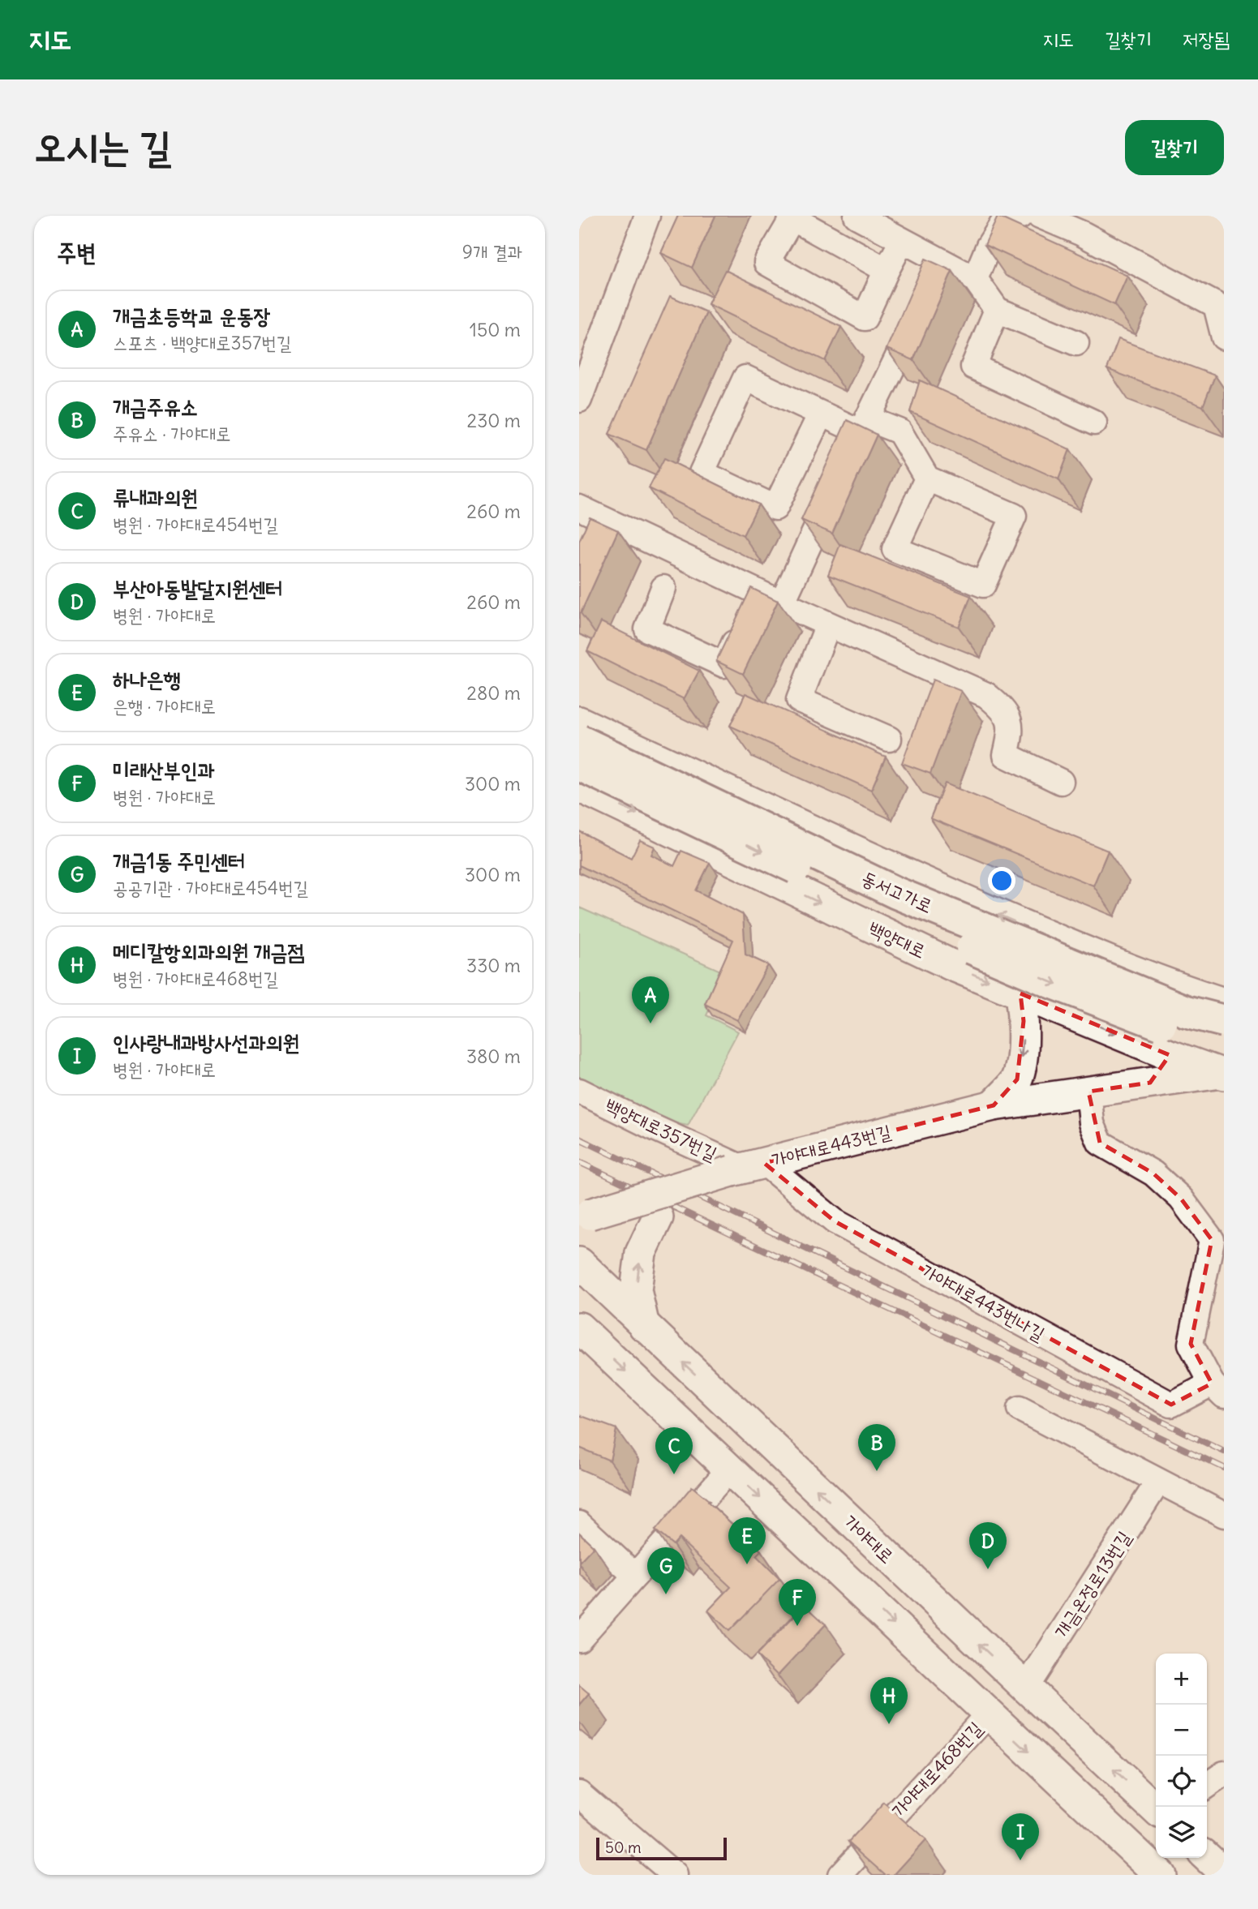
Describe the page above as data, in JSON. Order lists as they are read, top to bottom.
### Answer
{
  "streets": {
    "highway": ["동서고가로"],
    "main road": ["백양대로", "가야대로443번길", "가야대로"],
    "street": [
      "백양대로357번길",
      "가야대로443번나길",
      "개금온정로13번길",
      "가야대로468번길"
    ]
  },
  "crossings": [
    ["백양대로", "가야대로443번길"],
    ["백양대로357번길", "가야대로443번길"],
    ["백양대로357번길", "가야대로443번나길"],
    ["가야대로443번길", "가야대로443번나길"],
    ["가야대로", "개금온정로13번길"]
  ],
  "scale_bar": "50 m",
  "page": {
    "header": "지도",
    "nav": ["지도", "길찾기", "저장됨"],
    "buttons": "길찾기",
    "title": "오시는 길",
    "heading": ["주변", "9개 결과"],
    "list": [
      {
        "mark": "A",
        "name": "개금초등학교 운동장",
        "note": "스포츠 · 백양대로357번길",
        "value": "150 m"
      },
      {
        "mark": "B",
        "name": "개금주유소",
        "note": "주유소 · 가야대로",
        "value": "230 m"
      },
      {
        "mark": "C",
        "name": "류내과의원",
        "note": "병원 · 가야대로454번길",
        "value": "260 m"
      },
      {
        "mark": "D",
        "name": "부산아동발달지원센터",
        "note": "병원 · 가야대로",
        "value": "260 m"
      },
      {
        "mark": "E",
        "name": "하나은행",
        "note": "은행 · 가야대로",
        "value": "280 m"
      },
      {
        "mark": "F",
        "name": "미래산부인과",
        "note": "병원 · 가야대로",
        "value": "300 m"
      },
      {
        "mark": "G",
        "name": "개금1동 주민센터",
        "note": "공공기관 · 가야대로454번길",
        "value": "300 m"
      },
      {
        "mark": "H",
        "name": "메디칼항외과의원 개금점",
        "note": "병원 · 가야대로468번길",
        "value": "330 m"
      },
      {
        "mark": "I",
        "name": "인사랑내과방사선과의원",
        "note": "병원 · 가야대로",
        "value": "380 m"
      }
    ],
    "pins": [
      "A",
      "B",
      "C",
      "E",
      "D",
      "G",
      "F",
      "H",
      "I"
    ],
    "map_buttons": ["+", "−"],
    "scale": "50 m"
  }
}
